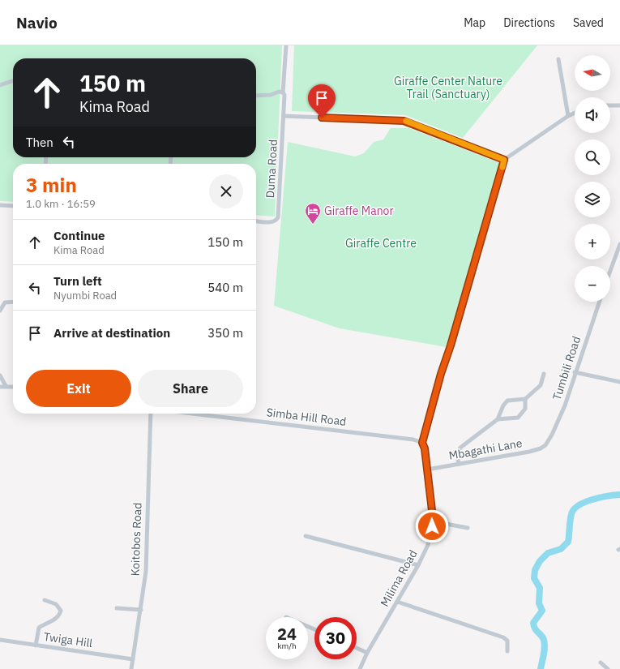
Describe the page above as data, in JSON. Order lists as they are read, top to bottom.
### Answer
{
  "streets": {
    "street": [
      "Duma Road",
      "Tumbili Road",
      "Simba Hill Road",
      "Mbagathi Lane",
      "Koitobos Road",
      "Milima Road",
      "Twiga Hill"
    ]
  },
  "crossings": [
    ["Tumbili Road", "Mbagathi Lane"],
    ["Simba Hill Road", "Milima Road"],
    ["Mbagathi Lane", "Milima Road"],
    ["Koitobos Road", "Twiga Hill"]
  ],
  "parks": ["Giraffe Center Nature Trail (Sanctuary)", "Giraffe Centre"],
  "places": {
    "hotel": ["Giraffe Manor"]
  },
  "north": "left",
  "page": {
    "header": "Navio",
    "nav": ["Map", "Directions", "Saved"],
    "map_buttons": ["+", "−"],
    "turn": ["150 m", "Kima Road"],
    "then": "Then",
    "heading": ["3 min", "1.0 km · 16:59"],
    "list": [
      {
        "name": "Continue",
        "note": "Kima Road",
        "value": "150 m"
      },
      {
        "name": "Turn left",
        "note": "Nyumbi Road",
        "value": "540 m"
      },
      {
        "name": "Arrive at destination",
        "value": "350 m"
      }
    ],
    "buttons": ["Exit", "Share"],
    "speed": "24 km/h",
    "limit": "30"
  }
}
